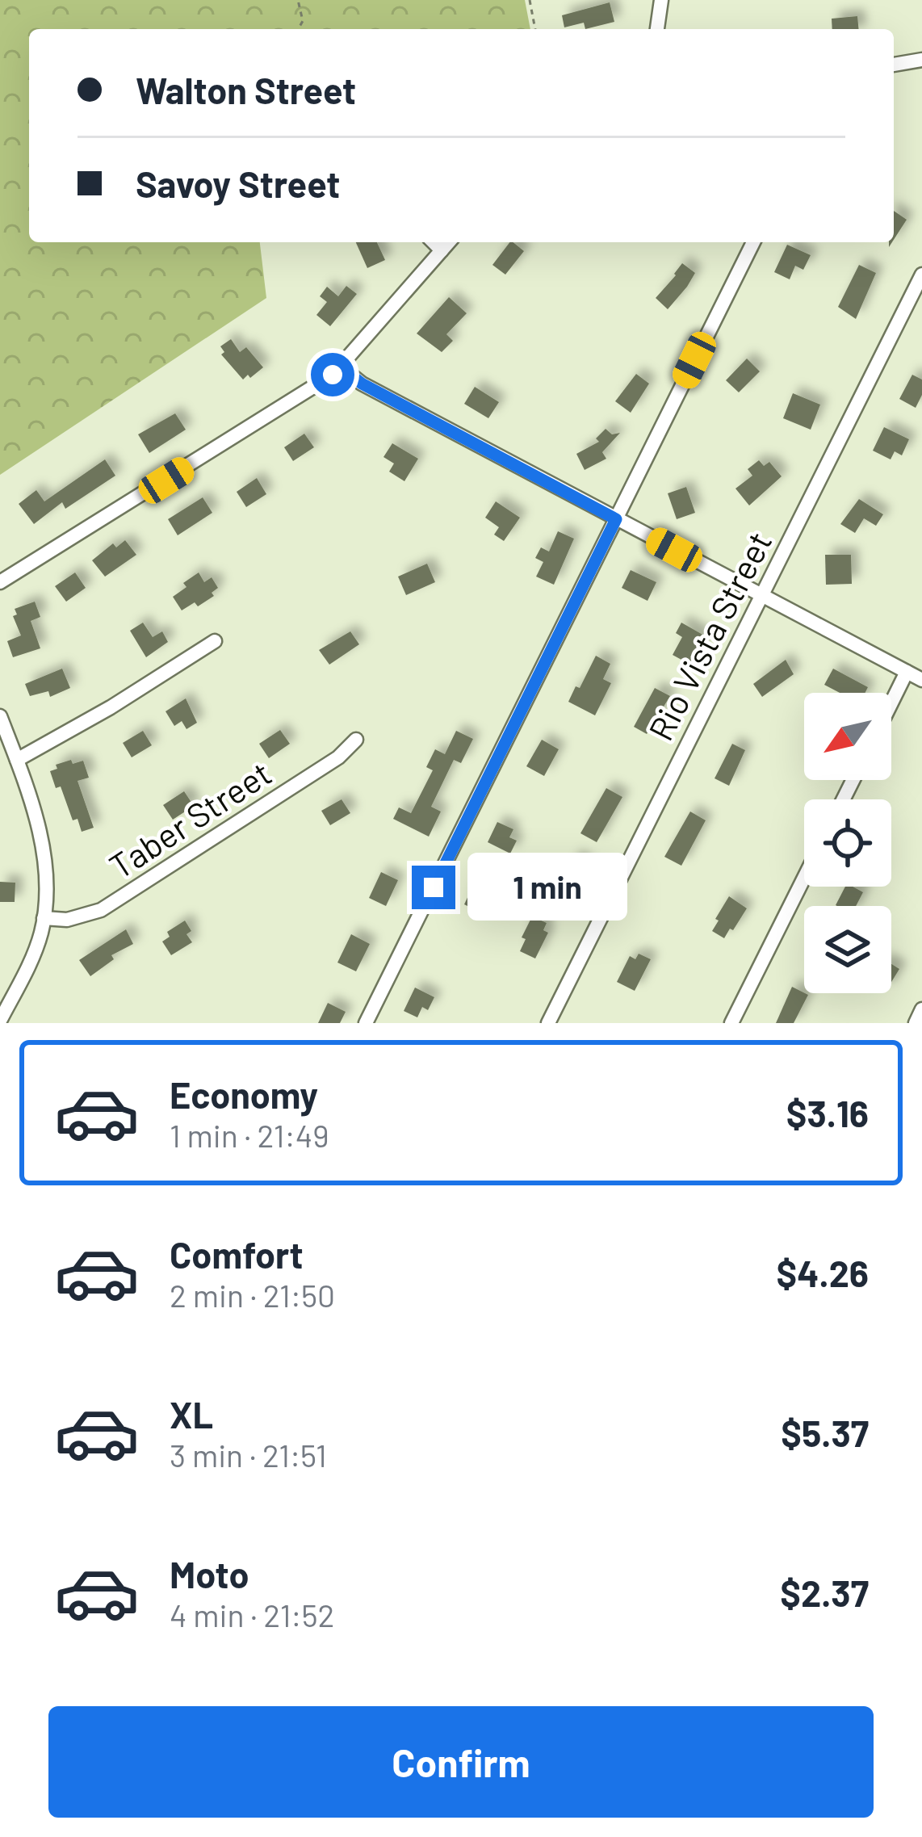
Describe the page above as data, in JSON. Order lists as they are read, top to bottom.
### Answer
{
  "streets": {
    "street": ["Rio Vista Street", "Taber Street"]
  },
  "north": "bottom left",
  "page": {
    "banner": ["Walton Street", "Savoy Street"],
    "bubble": "1 min",
    "list": [
      {
        "name": "Economy",
        "note": "1 min · 21:49",
        "value": "$3.16"
      },
      {
        "name": "Comfort",
        "note": "2 min · 21:50",
        "value": "$4.26"
      },
      {
        "name": "XL",
        "note": "3 min · 21:51",
        "value": "$5.37"
      },
      {
        "name": "Moto",
        "note": "4 min · 21:52",
        "value": "$2.37"
      }
    ],
    "buttons": "Confirm"
  }
}
